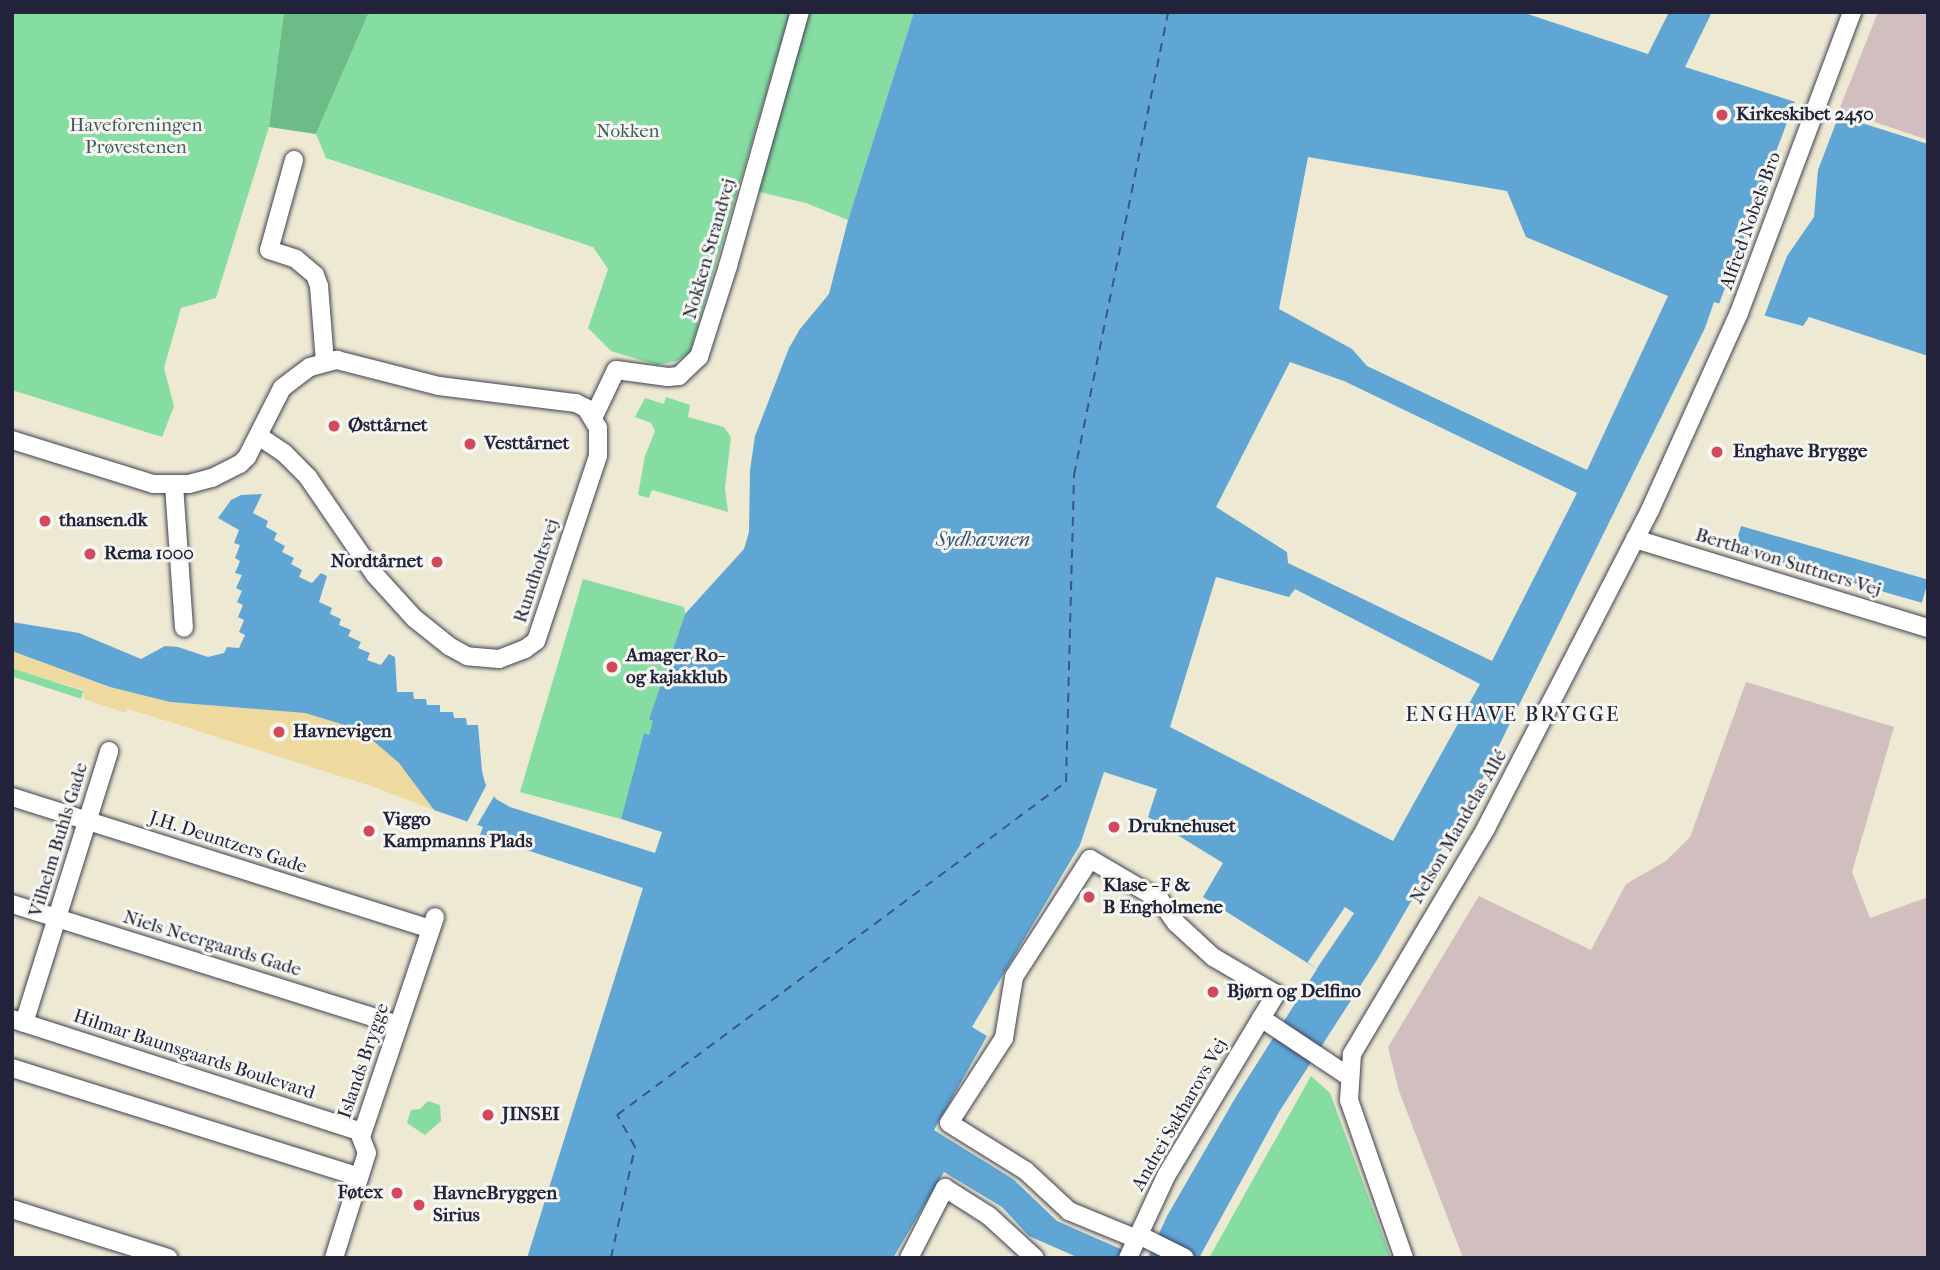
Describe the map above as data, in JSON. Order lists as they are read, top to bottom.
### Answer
{
  "streets": {
    "street": [
      "Alfred Nobels Bro",
      "Nokken Strandvej",
      "Bertha von Suttners Vej",
      "Rundholtsvej",
      "Nelson Mandelas Allé",
      "Vilhelm Buhls Gade",
      "J.H. Deuntzers Gade",
      "Niels Neergaards Gade",
      "Hilmar Baunsgaards Boulevard",
      "Islands Brygge",
      "Andrei Sakharovs Vej"
    ]
  },
  "crossings": [
    ["Alfred Nobels Bro", "Nelson Mandelas Allé"],
    ["Nokken Strandvej", "Rundholtsvej"],
    ["Bertha von Suttners Vej", "Nelson Mandelas Allé"],
    ["Vilhelm Buhls Gade", "J.H. Deuntzers Gade"],
    ["Vilhelm Buhls Gade", "Niels Neergaards Gade"],
    ["Vilhelm Buhls Gade", "Hilmar Baunsgaards Boulevard"],
    ["J.H. Deuntzers Gade", "Islands Brygge"],
    ["Niels Neergaards Gade", "Islands Brygge"],
    ["Hilmar Baunsgaards Boulevard", "Islands Brygge"]
  ],
  "districts": ["ENGHAVE BRYGGE"],
  "water": ["Sydhavnen"],
  "parks": ["Haveforeningen Prøvestenen", "Nokken"],
  "places": [
    "Kirkeskibet 2450",
    "Østtårnet",
    "Vesttårnet",
    "Enghave Brygge",
    "thansen.dk",
    "Rema 1000",
    "Nordtårnet",
    "Amager Ro- og kajakklub",
    "Havnevigen",
    "Druknehuset",
    "Viggo Kampmanns Plads",
    "Klase - F & B Engholmene",
    "Bjørn og Delfino",
    "JINSEI",
    "Føtex",
    "HavneBryggen Sirius"
  ]
}
